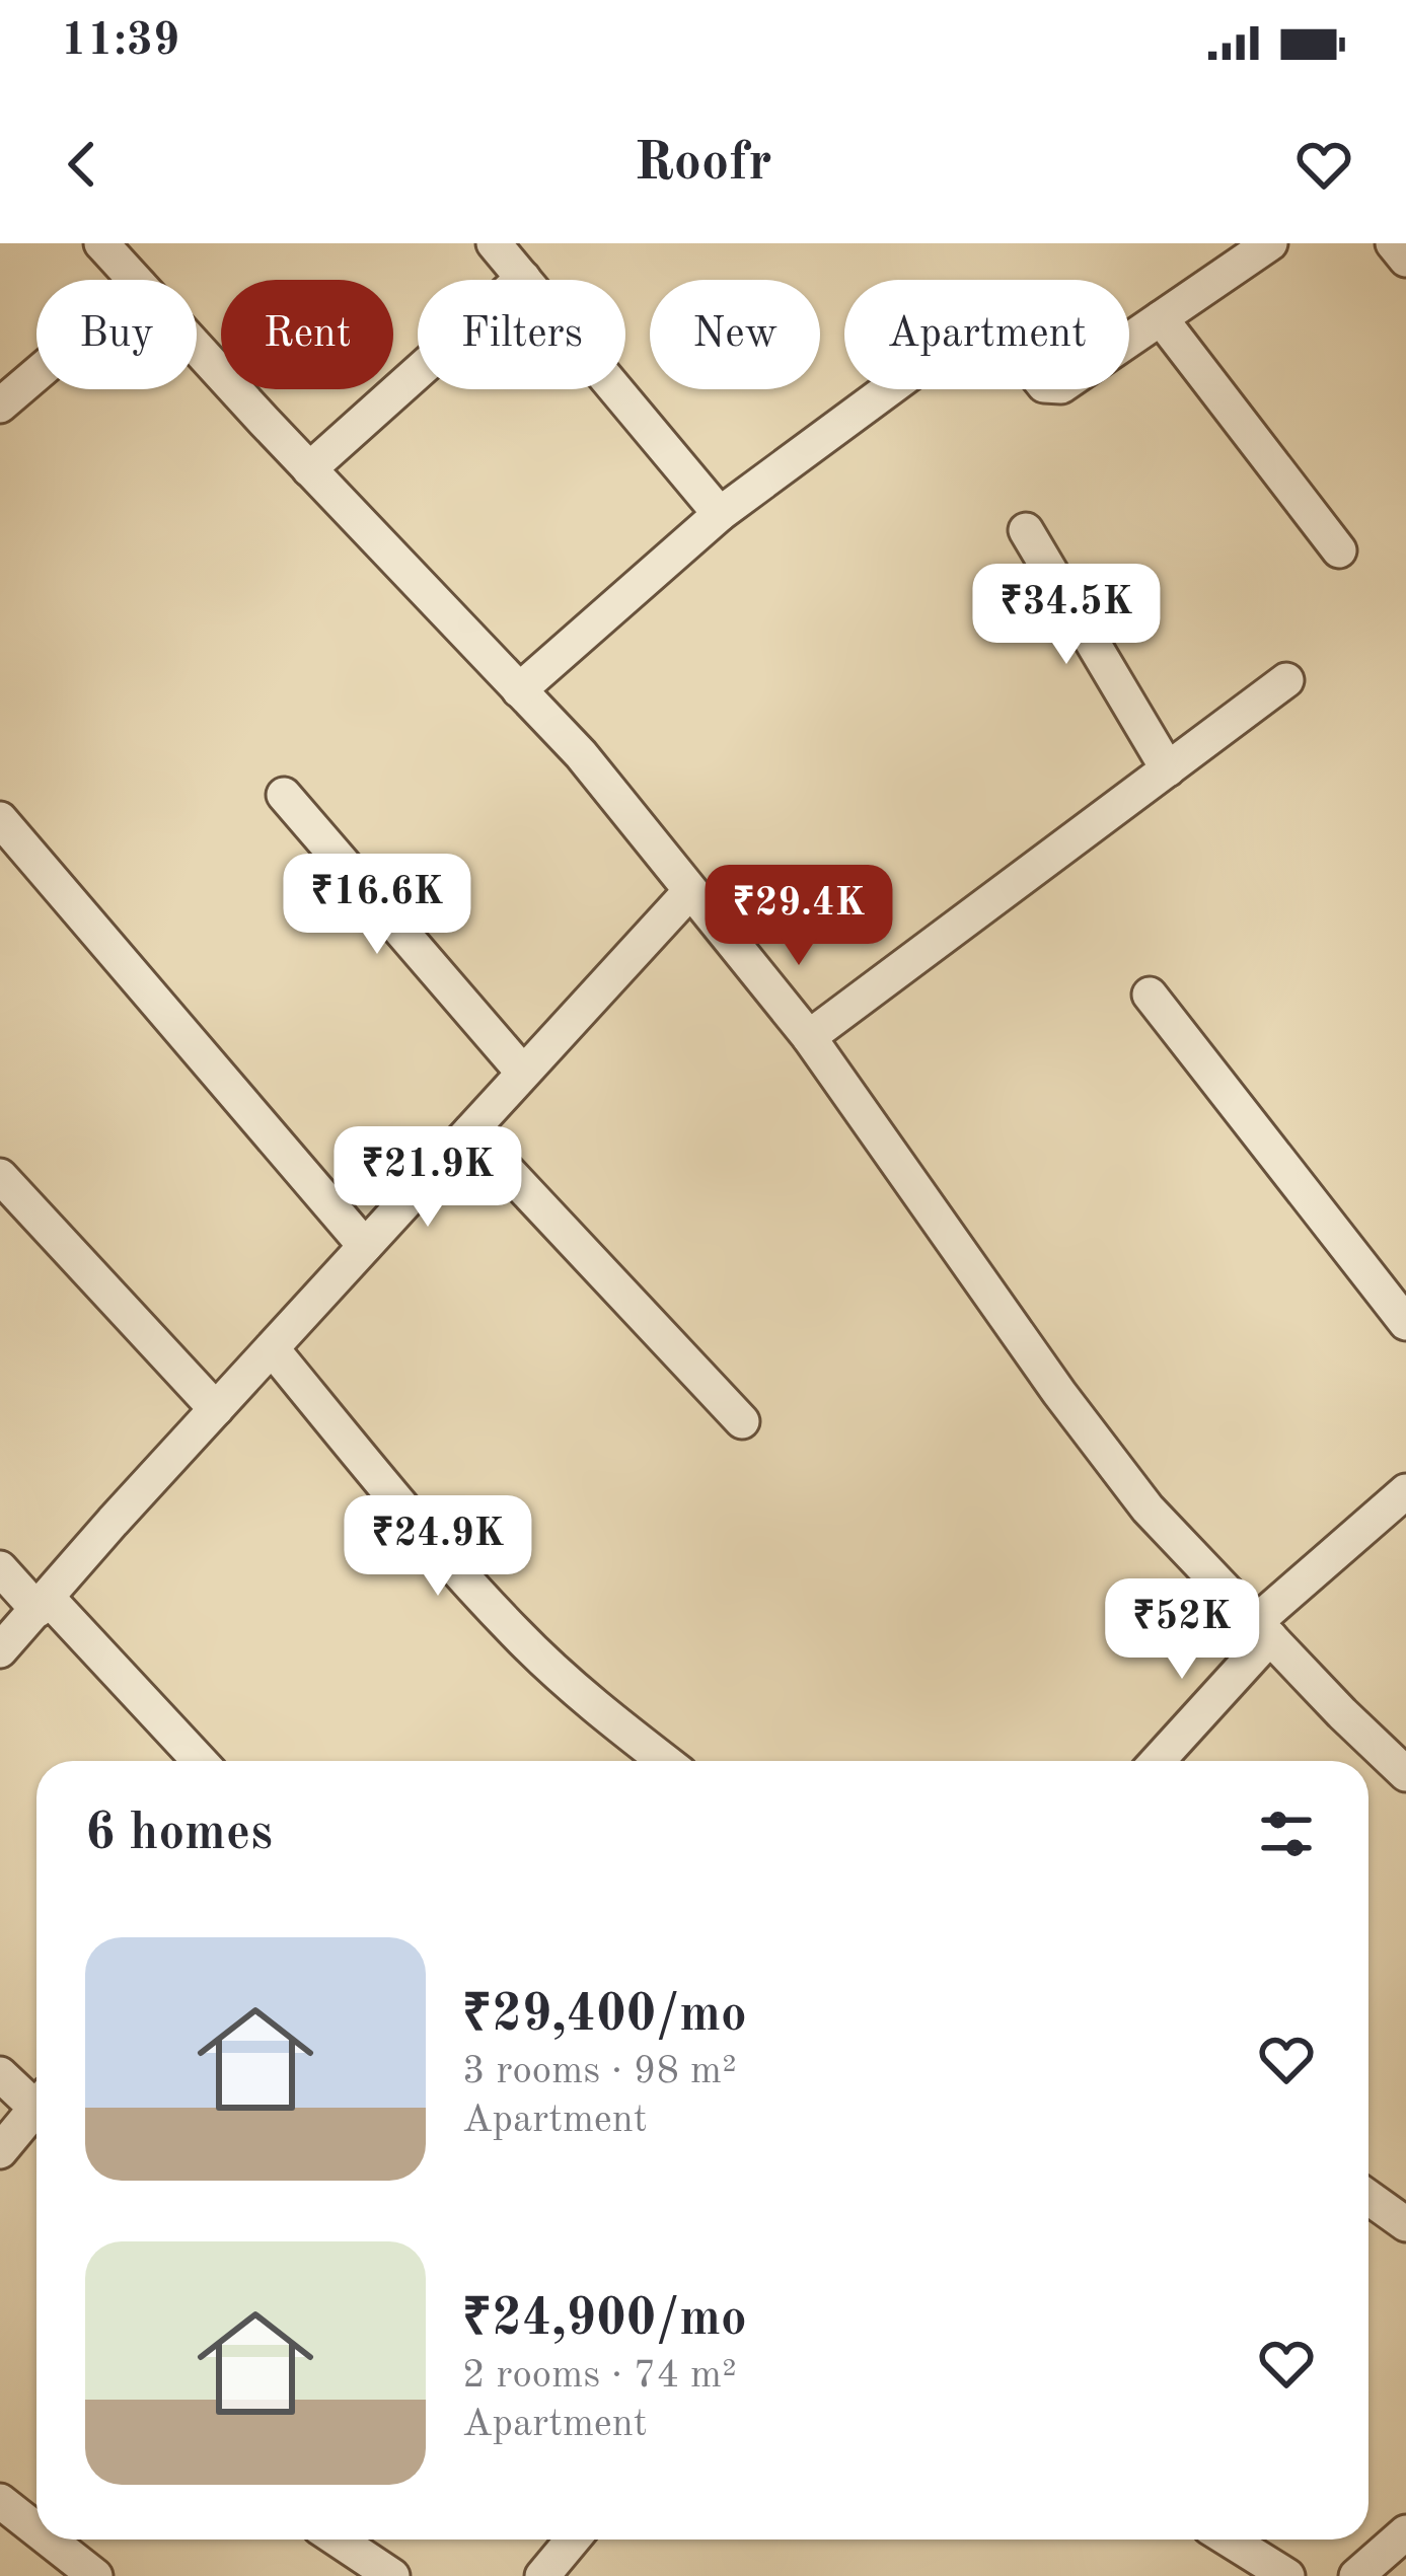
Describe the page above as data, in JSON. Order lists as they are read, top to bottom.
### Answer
{
  "page": {
    "status": "11:39",
    "header": "Roofr",
    "chip": [
      "Buy",
      "Rent",
      "Filters",
      "New",
      "Apartment"
    ],
    "price": [
      "₹34.5K",
      "₹16.6K",
      "₹29.4K",
      "₹21.9K",
      "₹24.9K",
      "₹52K"
    ],
    "heading": "6 homes",
    "list": [
      {
        "name": "₹29,400/mo",
        "note": "3 rooms · 98 m² · Apartment"
      },
      {
        "name": "₹24,900/mo",
        "note": "2 rooms · 74 m² · Apartment"
      }
    ]
  }
}
